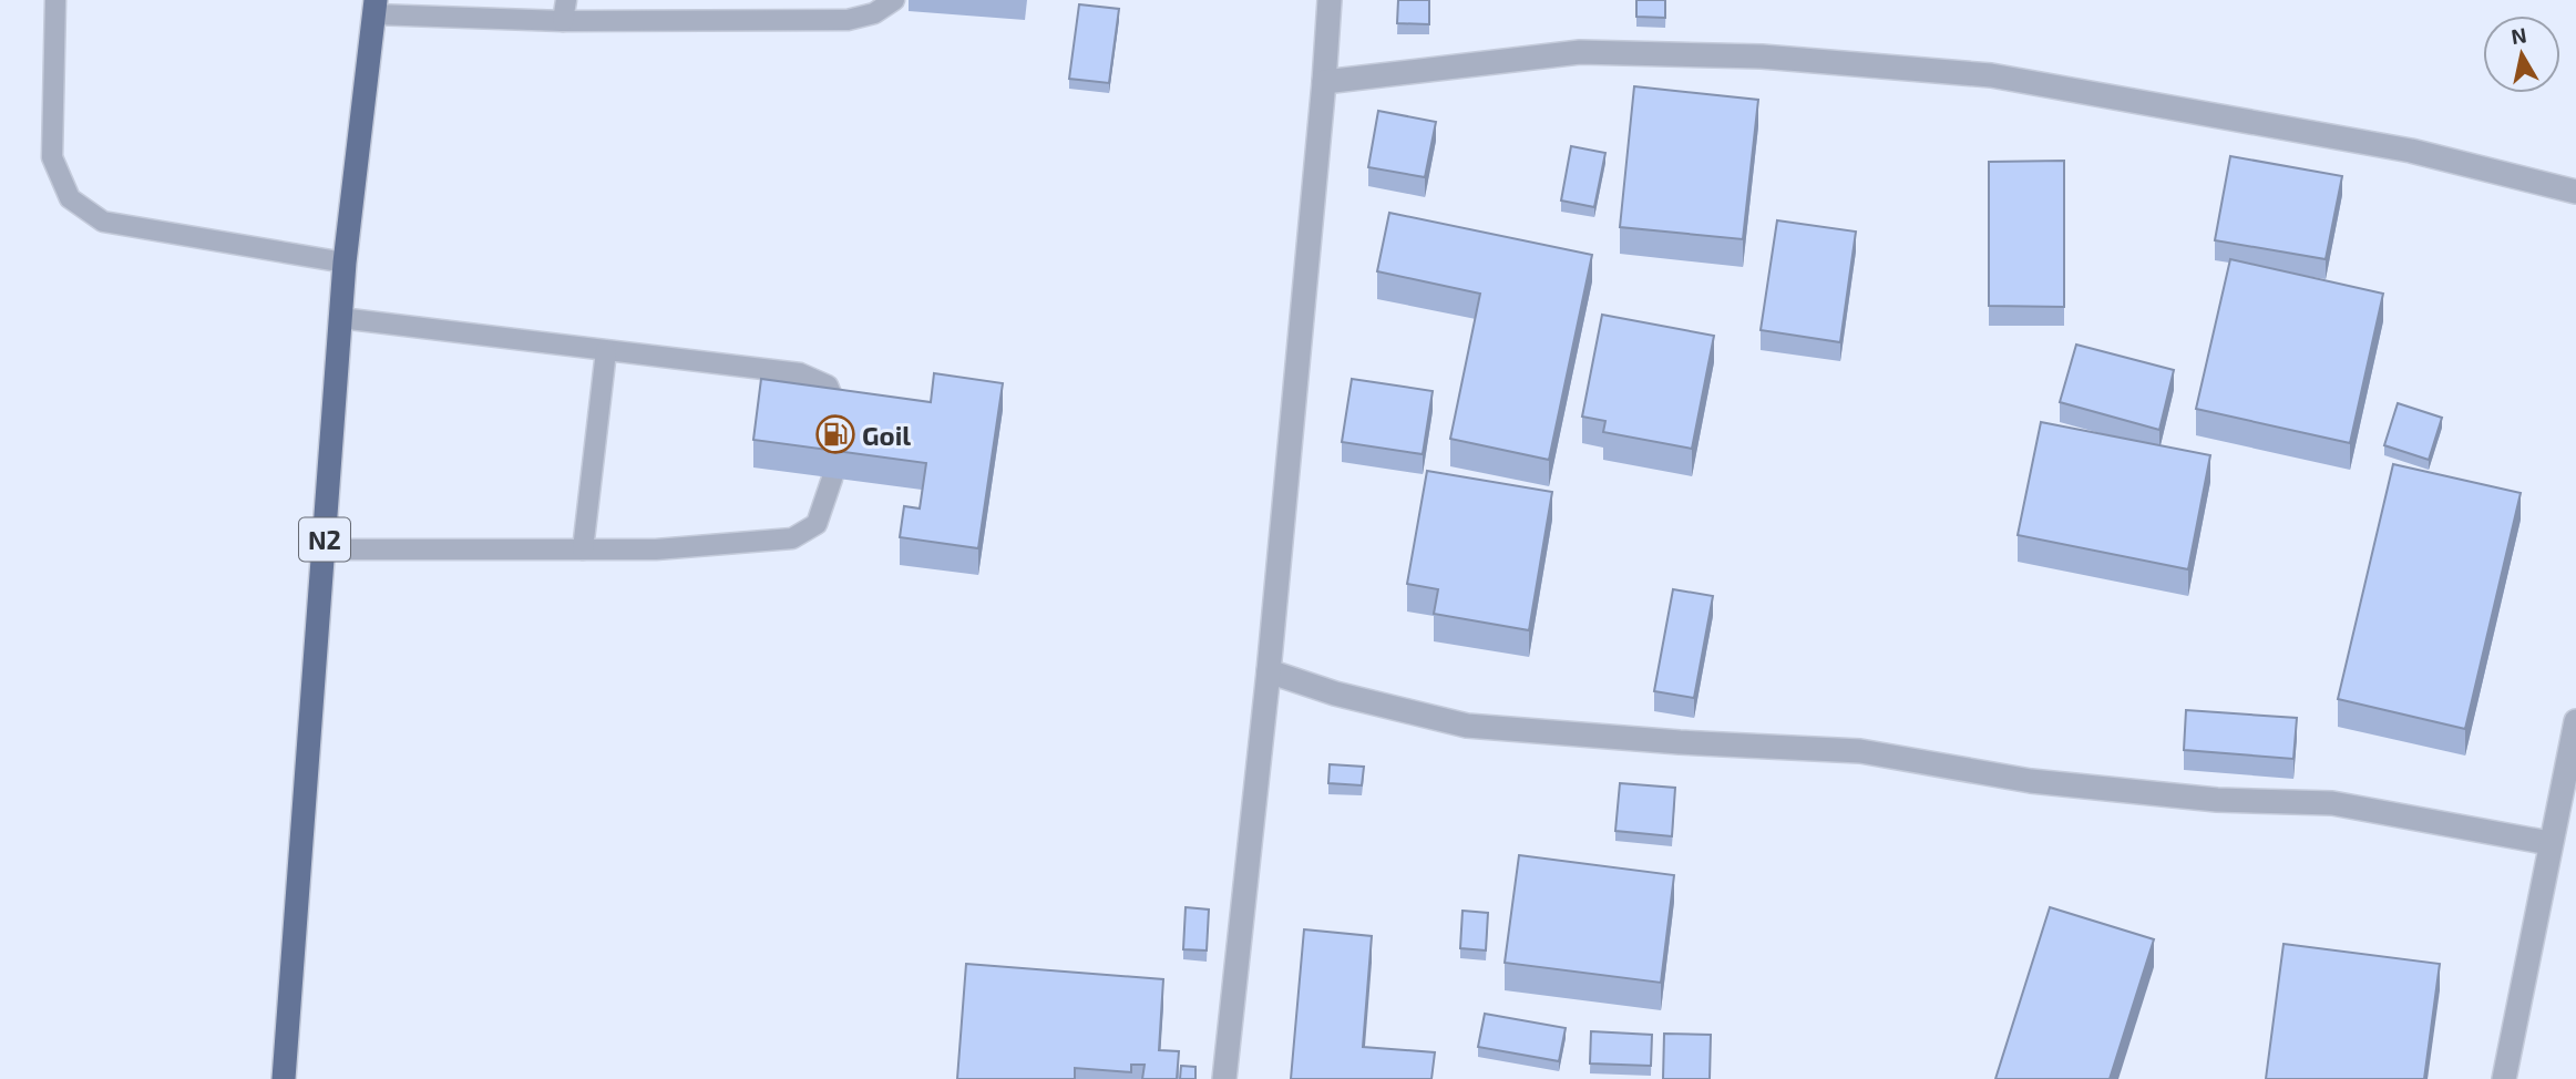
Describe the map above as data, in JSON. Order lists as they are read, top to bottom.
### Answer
{
  "streets": {
    "highway": ["N2"]
  },
  "places": {
    "fuel station": ["Goil"]
  },
  "north": "top"
}
